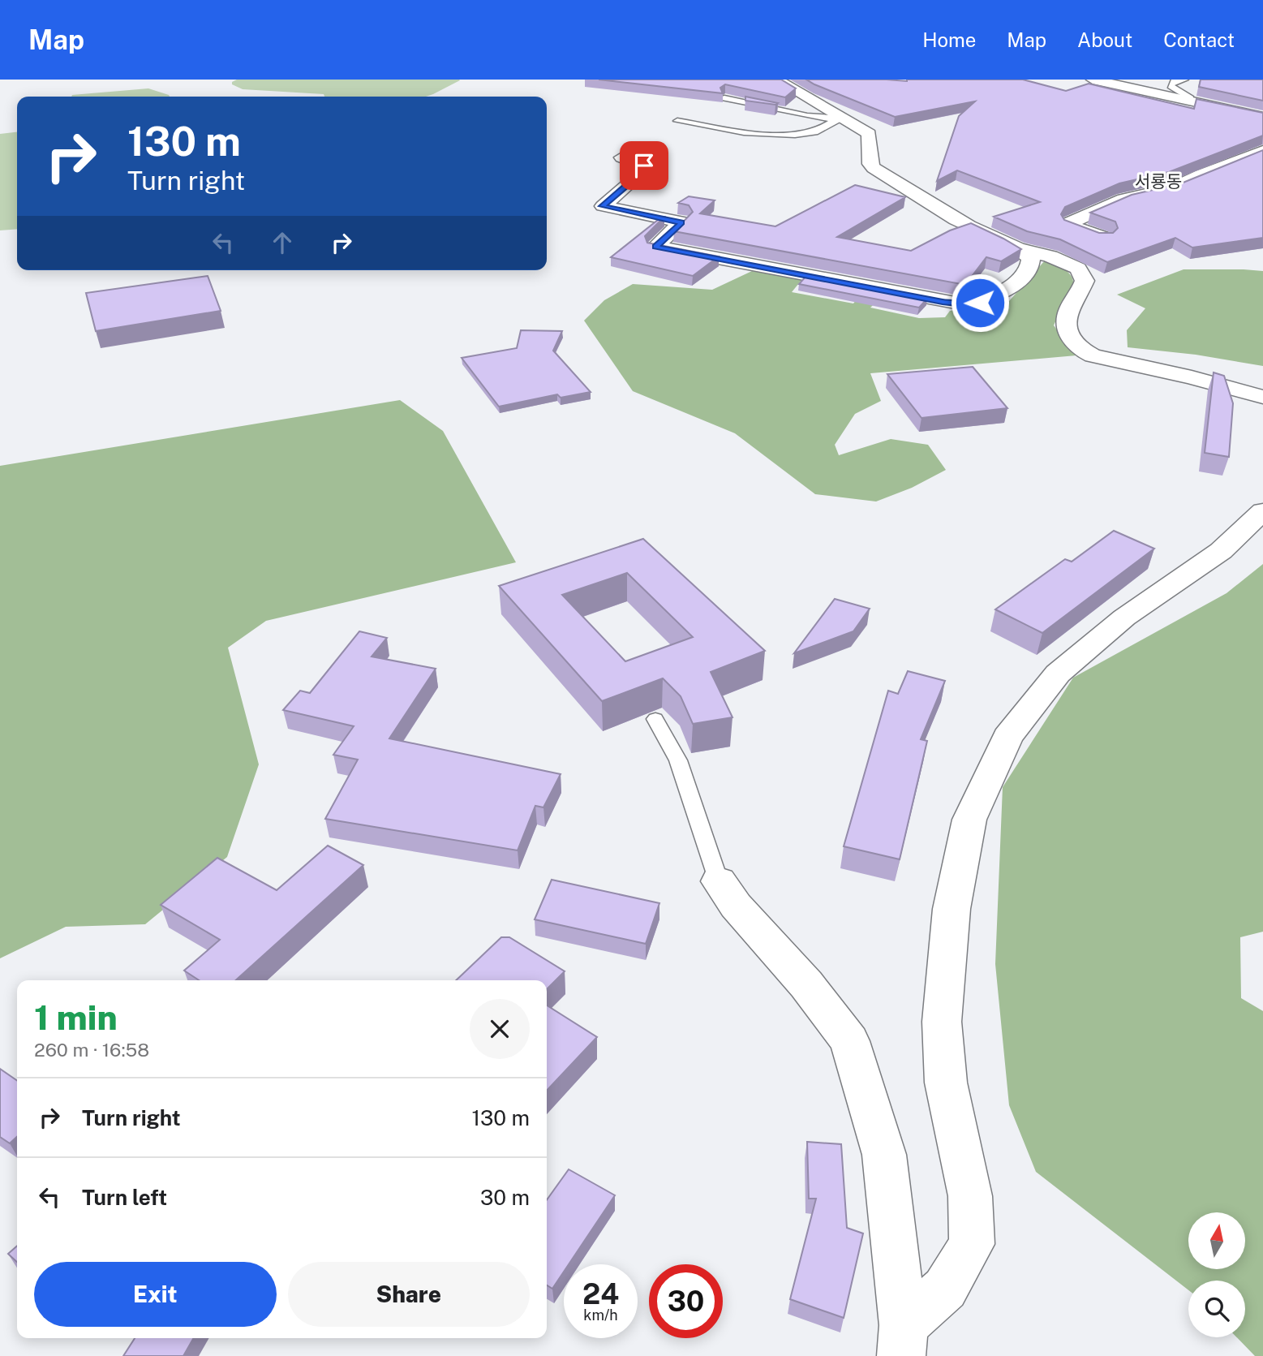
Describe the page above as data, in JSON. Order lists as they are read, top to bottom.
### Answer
{
  "districts": ["서룡동"],
  "north": "top",
  "page": {
    "header": "Map",
    "nav": [
      "Home",
      "Map",
      "About",
      "Contact"
    ],
    "turn": ["130 m", "Turn right"],
    "heading": ["1 min", "260 m · 16:58"],
    "list": [
      {
        "name": "Turn right",
        "value": "130 m"
      },
      {
        "name": "Turn left",
        "value": "30 m"
      }
    ],
    "buttons": ["Exit", "Share"],
    "speed": "24 km/h",
    "limit": "30"
  }
}
